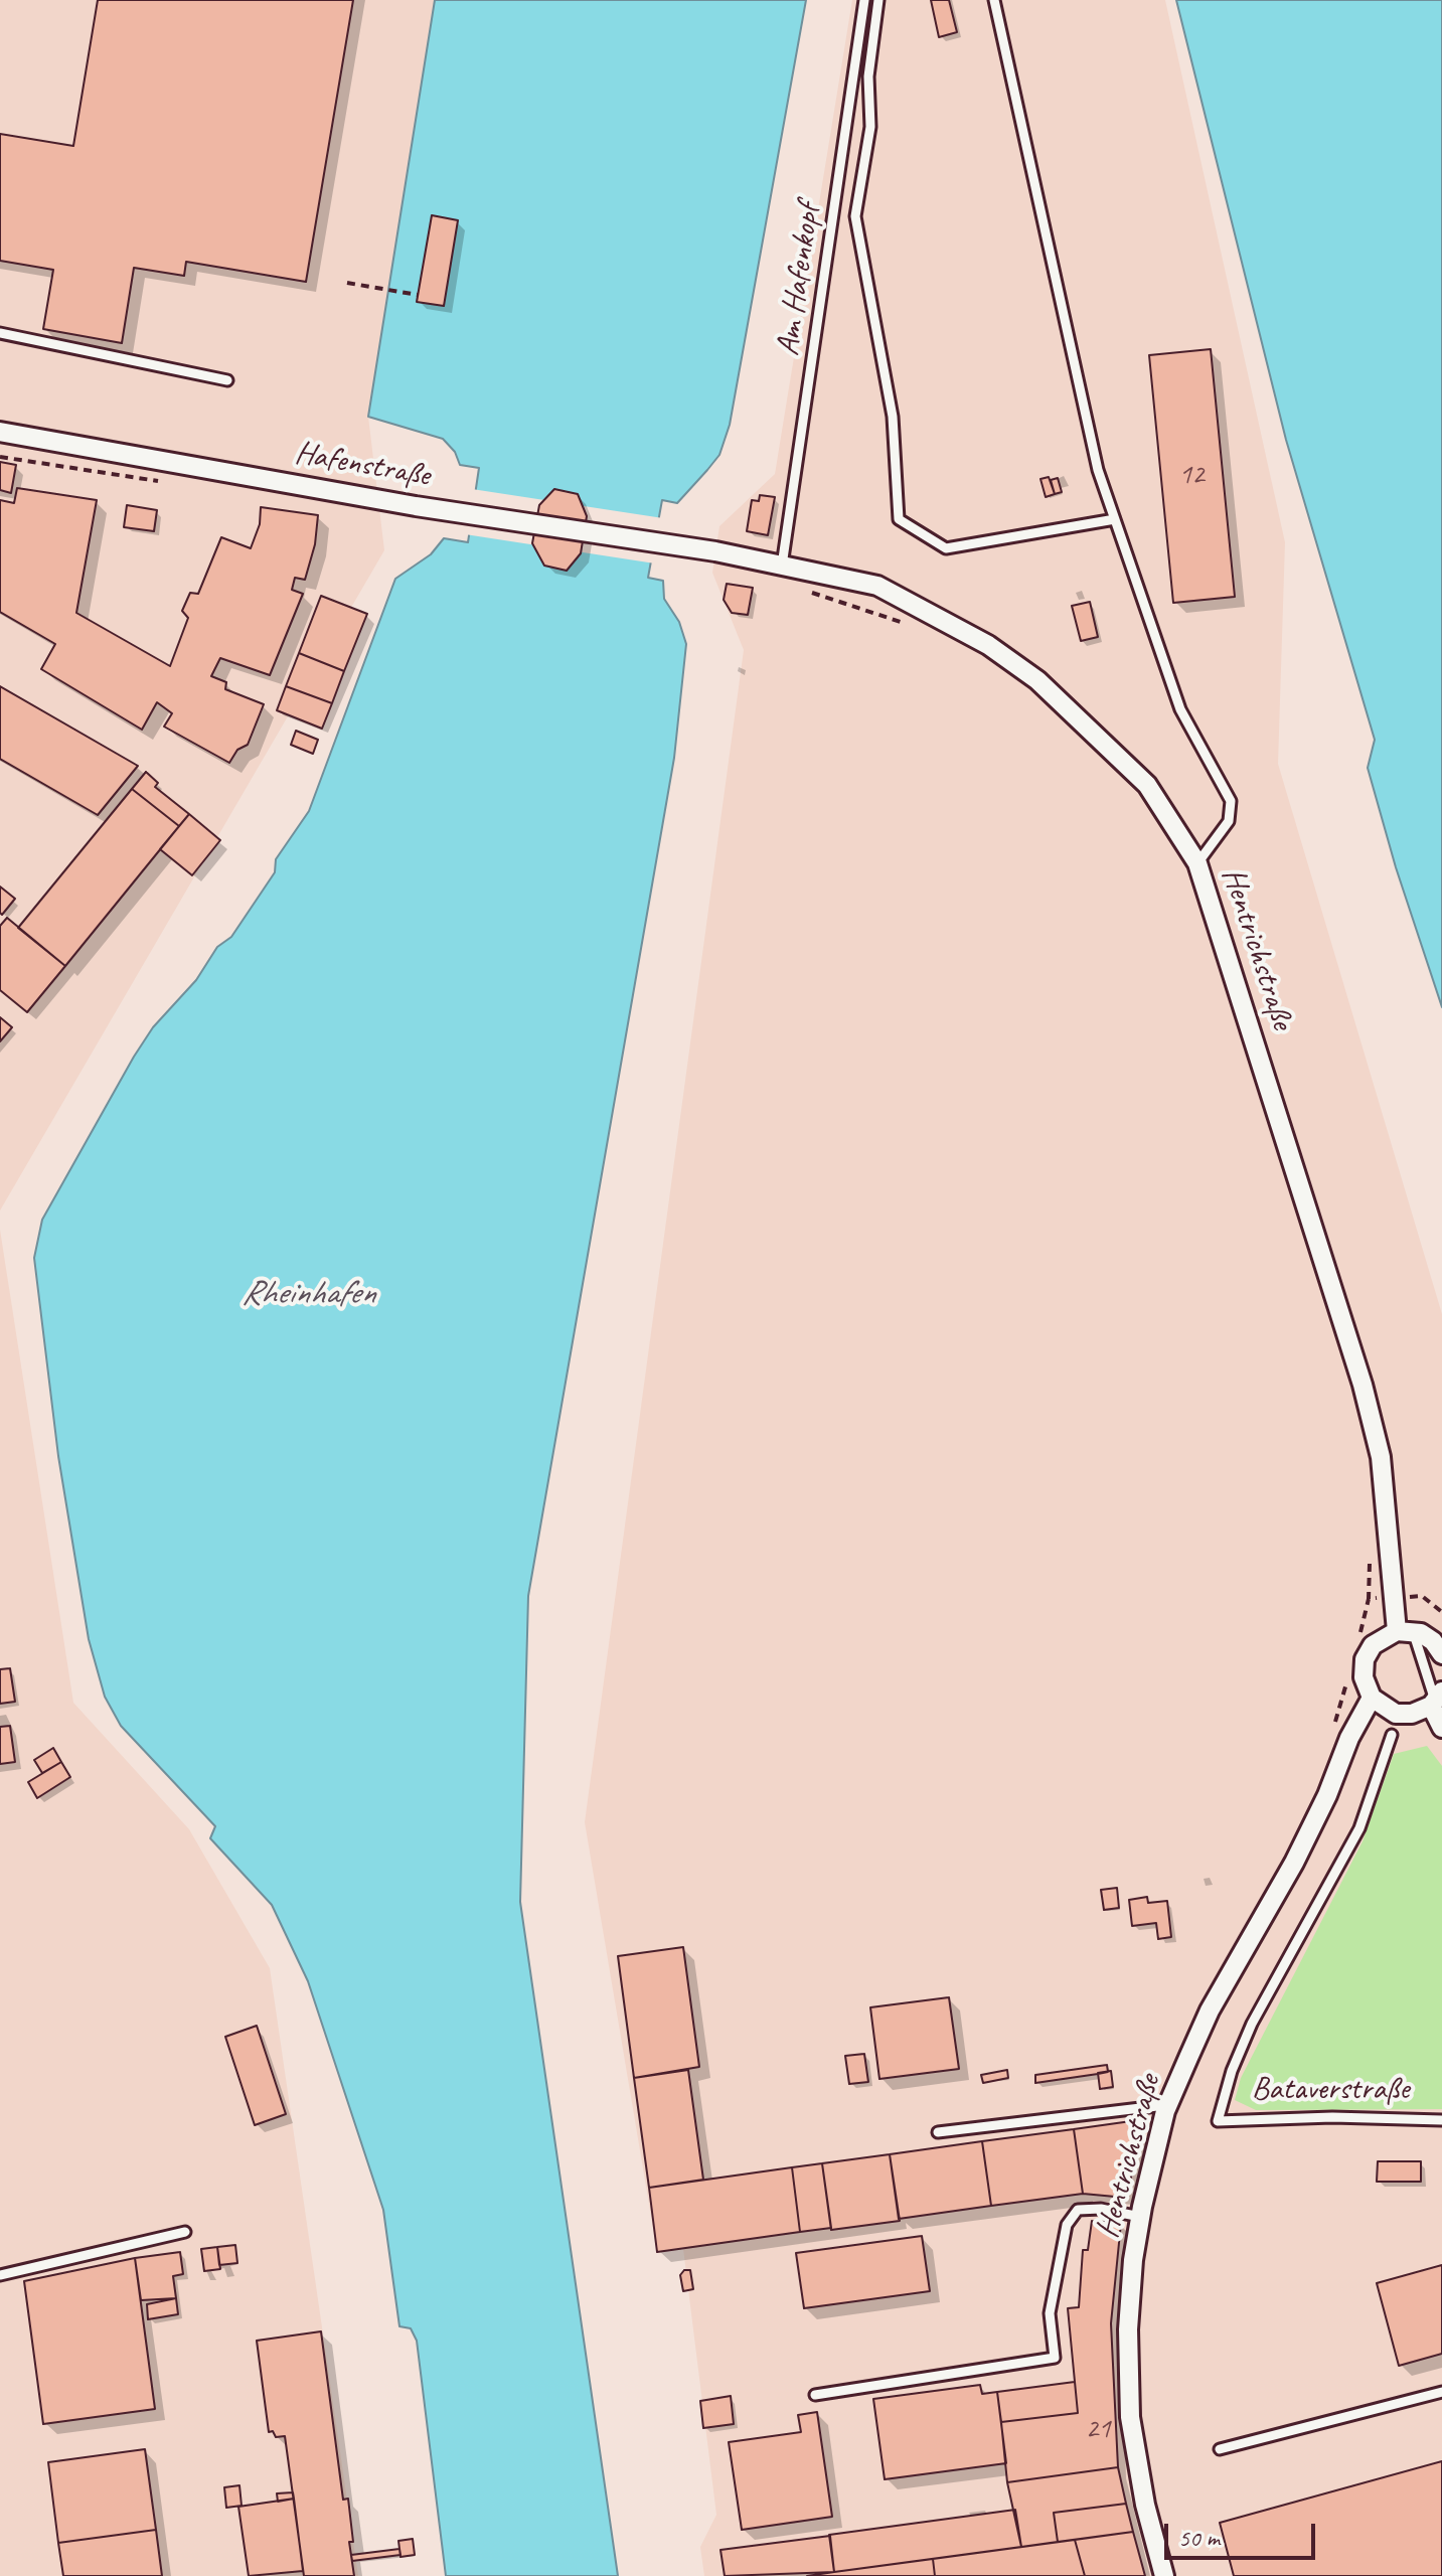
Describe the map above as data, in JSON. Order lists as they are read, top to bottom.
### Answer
{
  "streets": {
    "street": ["Hafenstraße", "Hentrichstraße"],
    "lane": ["Am Hafenkopf", "Bataverstraße"]
  },
  "crossings": [
    ["Am Hafenkopf", "Hentrichstraße"],
    ["Hafenstraße", "Hentrichstraße"]
  ],
  "water": ["Rheinhafen"],
  "house_numbers": ["12", "21"],
  "scale_bar": "50 m"
}
